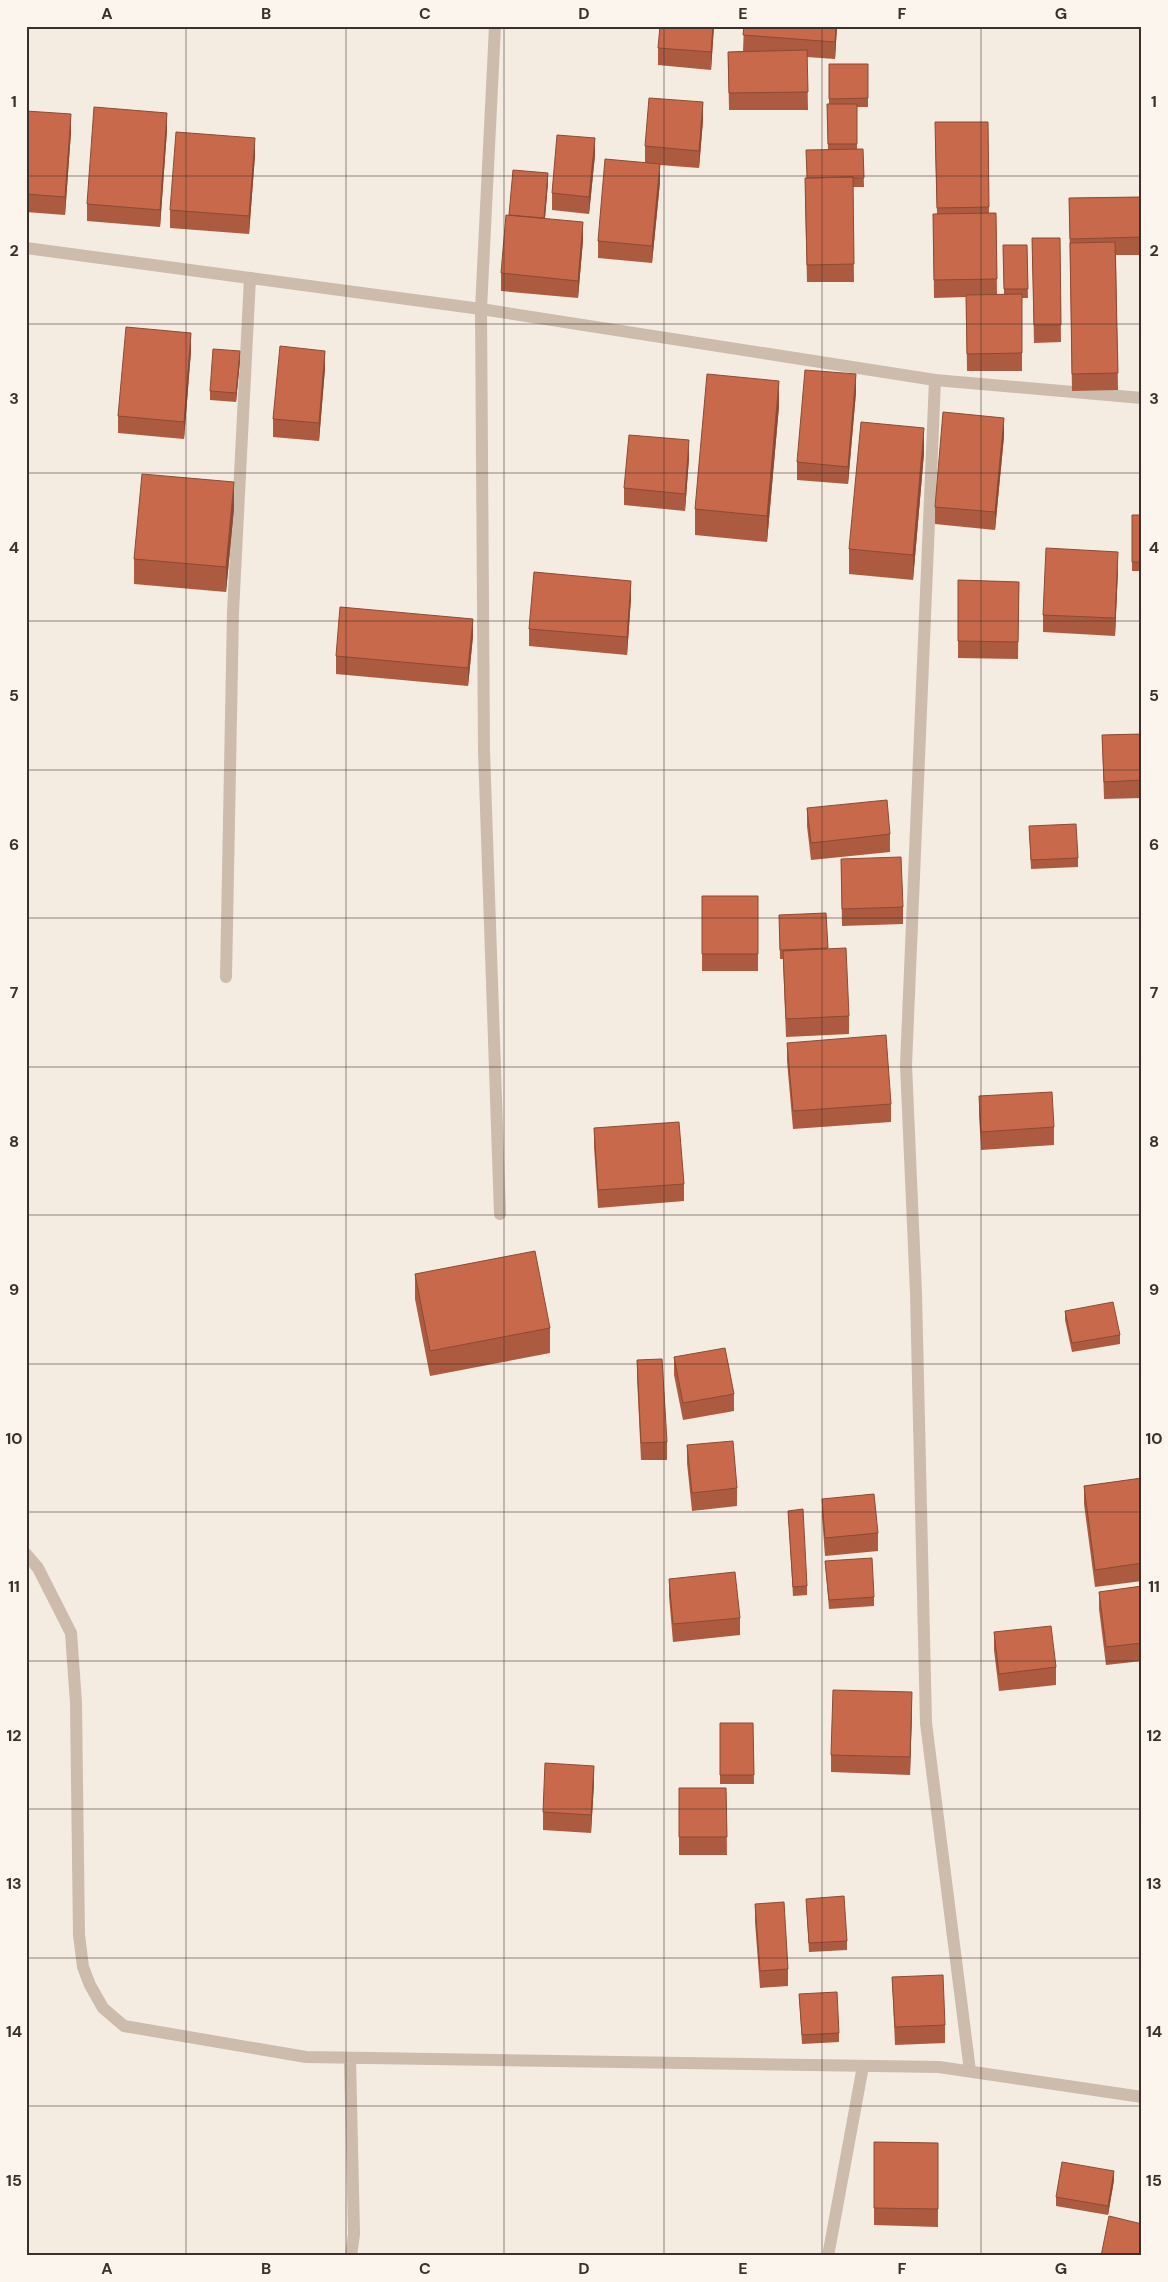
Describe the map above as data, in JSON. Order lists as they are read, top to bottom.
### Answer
{
  "grid": {
    "columns": [
      "A",
      "B",
      "C",
      "D",
      "E",
      "F",
      "G"
    ],
    "rows": [
      "1",
      "2",
      "3",
      "4",
      "5",
      "6",
      "7",
      "8",
      "9",
      "10",
      "11",
      "12",
      "13",
      "14",
      "15"
    ]
  }
}
